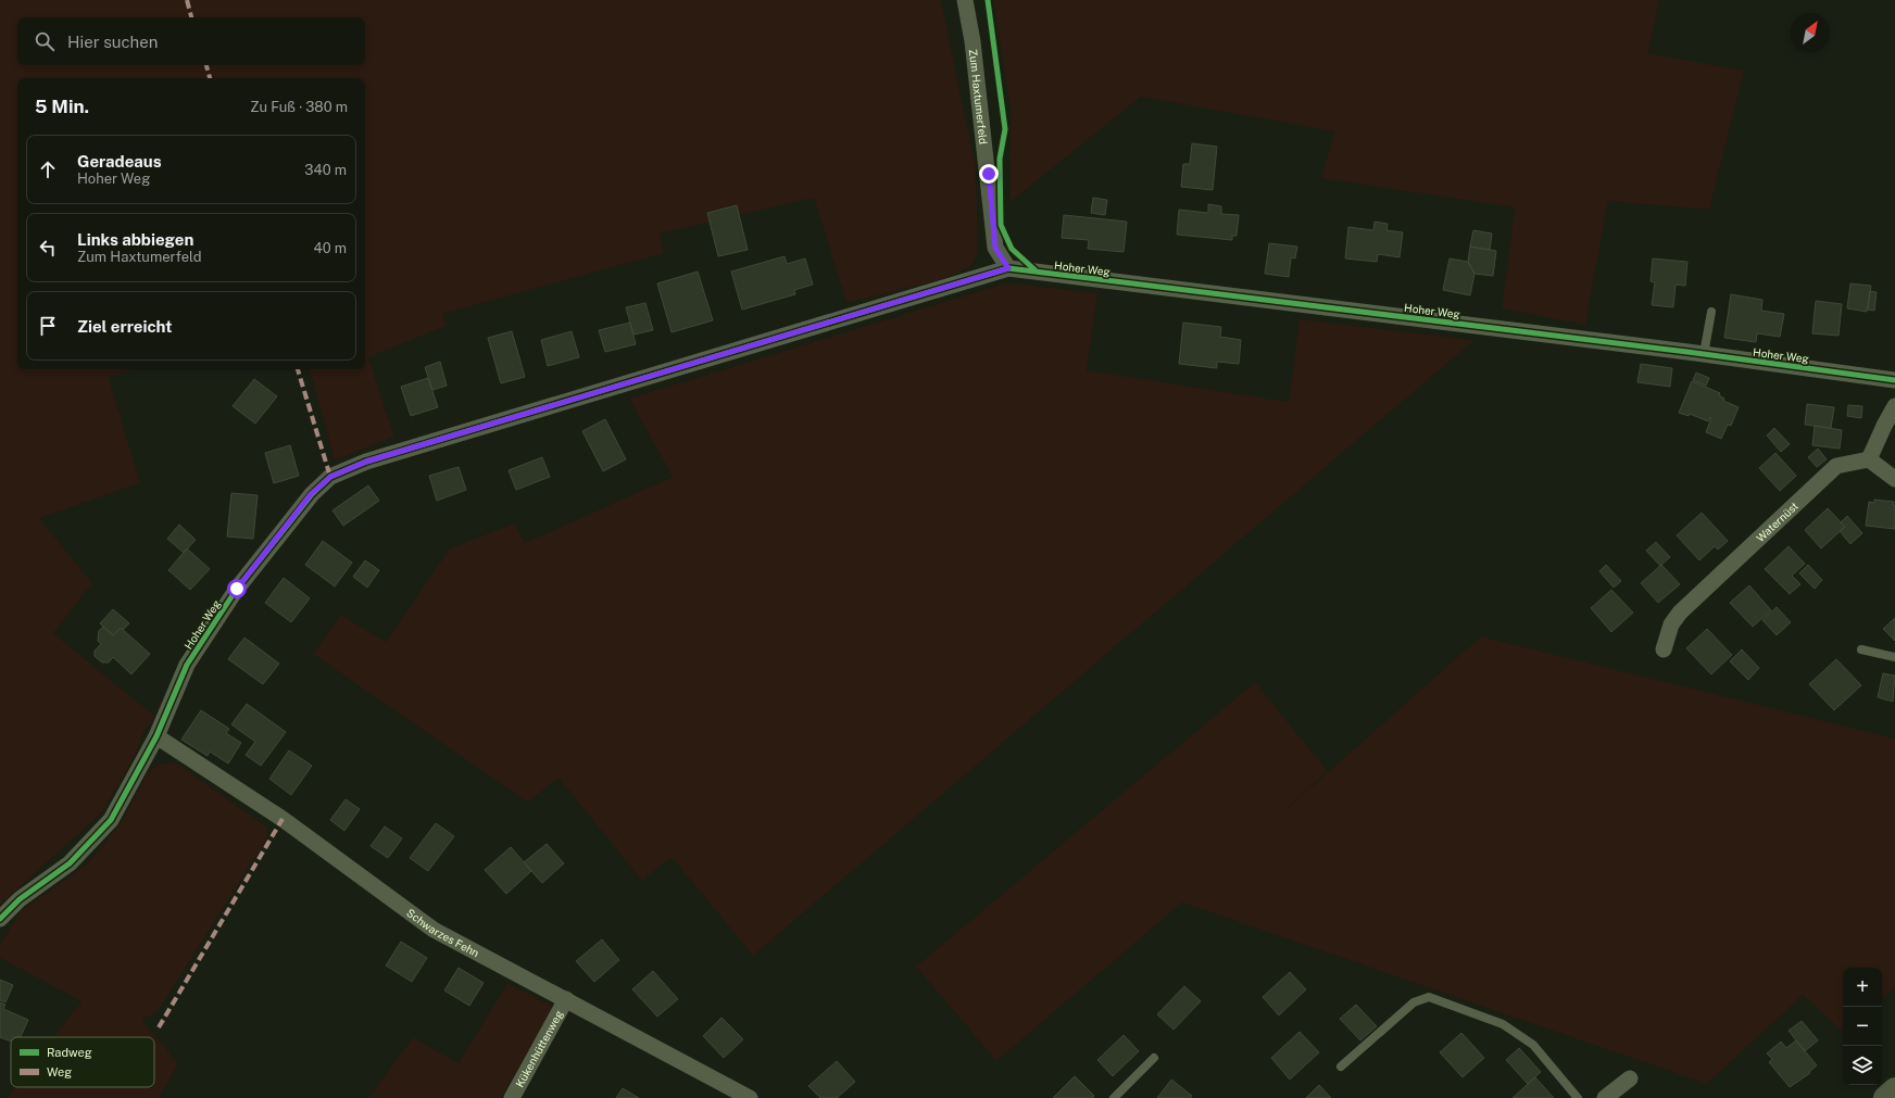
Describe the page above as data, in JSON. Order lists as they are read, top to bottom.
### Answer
{
  "streets": {
    "street": [
      "Zum Haxtumerfeld",
      "Hoher Weg",
      "Waternüst",
      "Schwarzes Fehn",
      "Kükenhüttenweg"
    ]
  },
  "crossings": [
    ["Zum Haxtumerfeld", "Hoher Weg"],
    ["Hoher Weg", "Schwarzes Fehn"],
    ["Schwarzes Fehn", "Kükenhüttenweg"]
  ],
  "legend": ["Radweg", "Weg"],
  "north": "top right",
  "page": {
    "search": "Hier suchen",
    "heading": ["5 Min.", "Zu Fuß · 380 m"],
    "list": [
      ["Geradeaus", "Hoher Weg", "340 m"],
      ["Links abbiegen", "Zum Haxtumerfeld", "40 m"],
      "Ziel erreicht"
    ],
    "map_buttons": ["+", "−"]
  }
}
